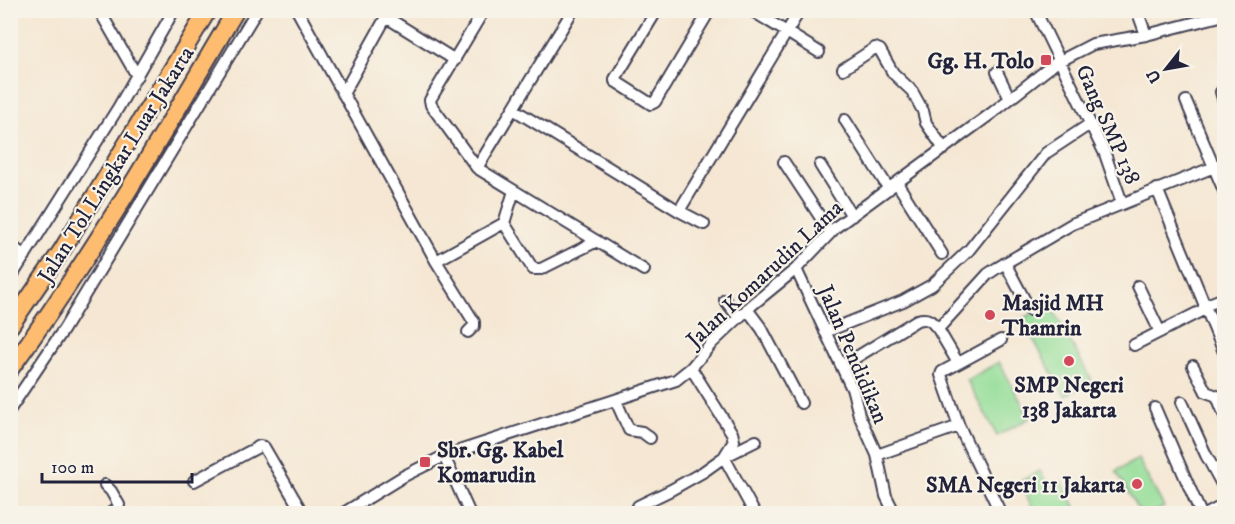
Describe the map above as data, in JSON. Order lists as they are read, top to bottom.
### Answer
{
  "streets": {
    "highway": ["Jalan Tol Lingkar Luar Jakarta"],
    "street": ["Gang SMP 138", "Jalan Komarudin Lama", "Jalan Pendidikan"]
  },
  "crossings": [
    ["Gang SMP 138", "Jalan Komarudin Lama"],
    ["Jalan Komarudin Lama", "Jalan Pendidikan"]
  ],
  "places": {
    "transit": ["Gg. H. Tolo", "Sbr. Gg. Kabel Komarudin"],
    "other": ["Masjid MH Thamrin", "SMP Negeri 138 Jakarta", "SMA Negeri 11 Jakarta"]
  },
  "scale_bar": "100 m",
  "north": "bottom left"
}
